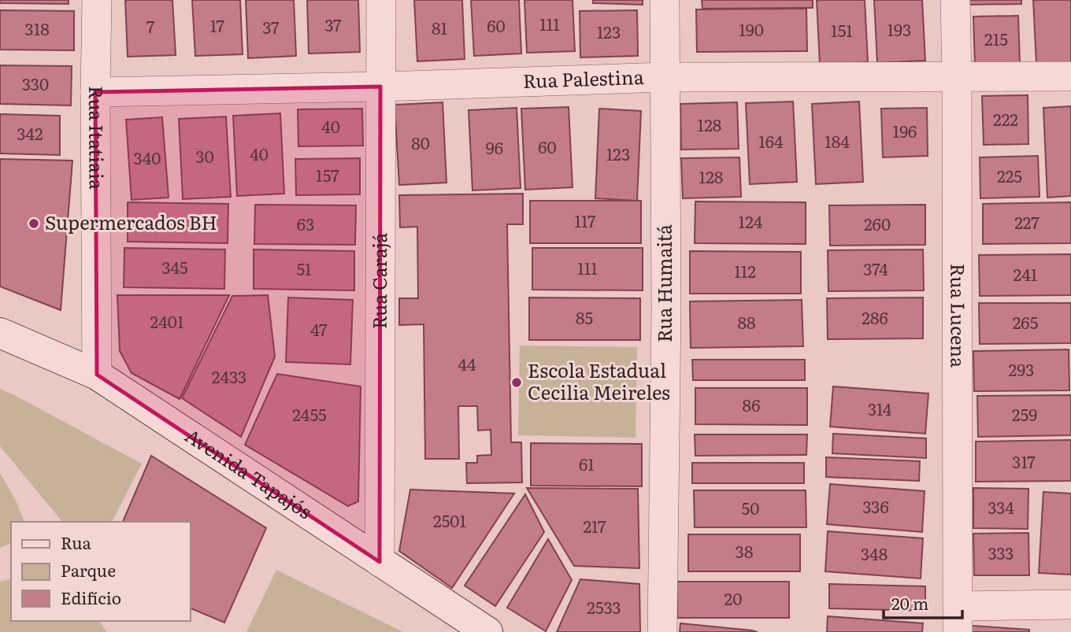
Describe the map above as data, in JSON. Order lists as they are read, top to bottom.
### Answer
{
  "streets": {
    "main road": ["Avenida Tapajós"],
    "street": [
      "Rua Palestina",
      "Rua Itatiaia",
      "Rua Carajá",
      "Rua Humaitá",
      "Rua Lucena"
    ]
  },
  "crossings": [
    ["Rua Palestina", "Rua Itatiaia"],
    ["Rua Palestina", "Rua Carajá"],
    ["Rua Palestina", "Rua Humaitá"],
    ["Rua Palestina", "Rua Lucena"],
    ["Rua Itatiaia", "Avenida Tapajós"],
    ["Rua Carajá", "Avenida Tapajós"]
  ],
  "places": ["Supermercados BH", "Escola Estadual Cecilia Meireles"],
  "house_numbers": [
    "111",
    "37",
    "17",
    "60",
    "7",
    "37",
    "81",
    "318",
    "190",
    "193",
    "151",
    "123",
    "215",
    "330",
    "222",
    "128",
    "40",
    "196",
    "342",
    "164",
    "184",
    "80",
    "60",
    "96",
    "40",
    "123",
    "30",
    "340",
    "157",
    "225",
    "128",
    "117",
    "124",
    "227",
    "63",
    "260",
    "345",
    "111",
    "51",
    "374",
    "112",
    "241",
    "85",
    "286",
    "2401",
    "88",
    "265",
    "47",
    "44",
    "293",
    "2433",
    "86",
    "314",
    "2455",
    "259",
    "317",
    "61",
    "336",
    "334",
    "50",
    "2501",
    "217",
    "38",
    "333",
    "348",
    "20",
    "2533"
  ],
  "legend": ["Rua", "Parque", "Edifício"],
  "scale_bar": "20 m"
}
